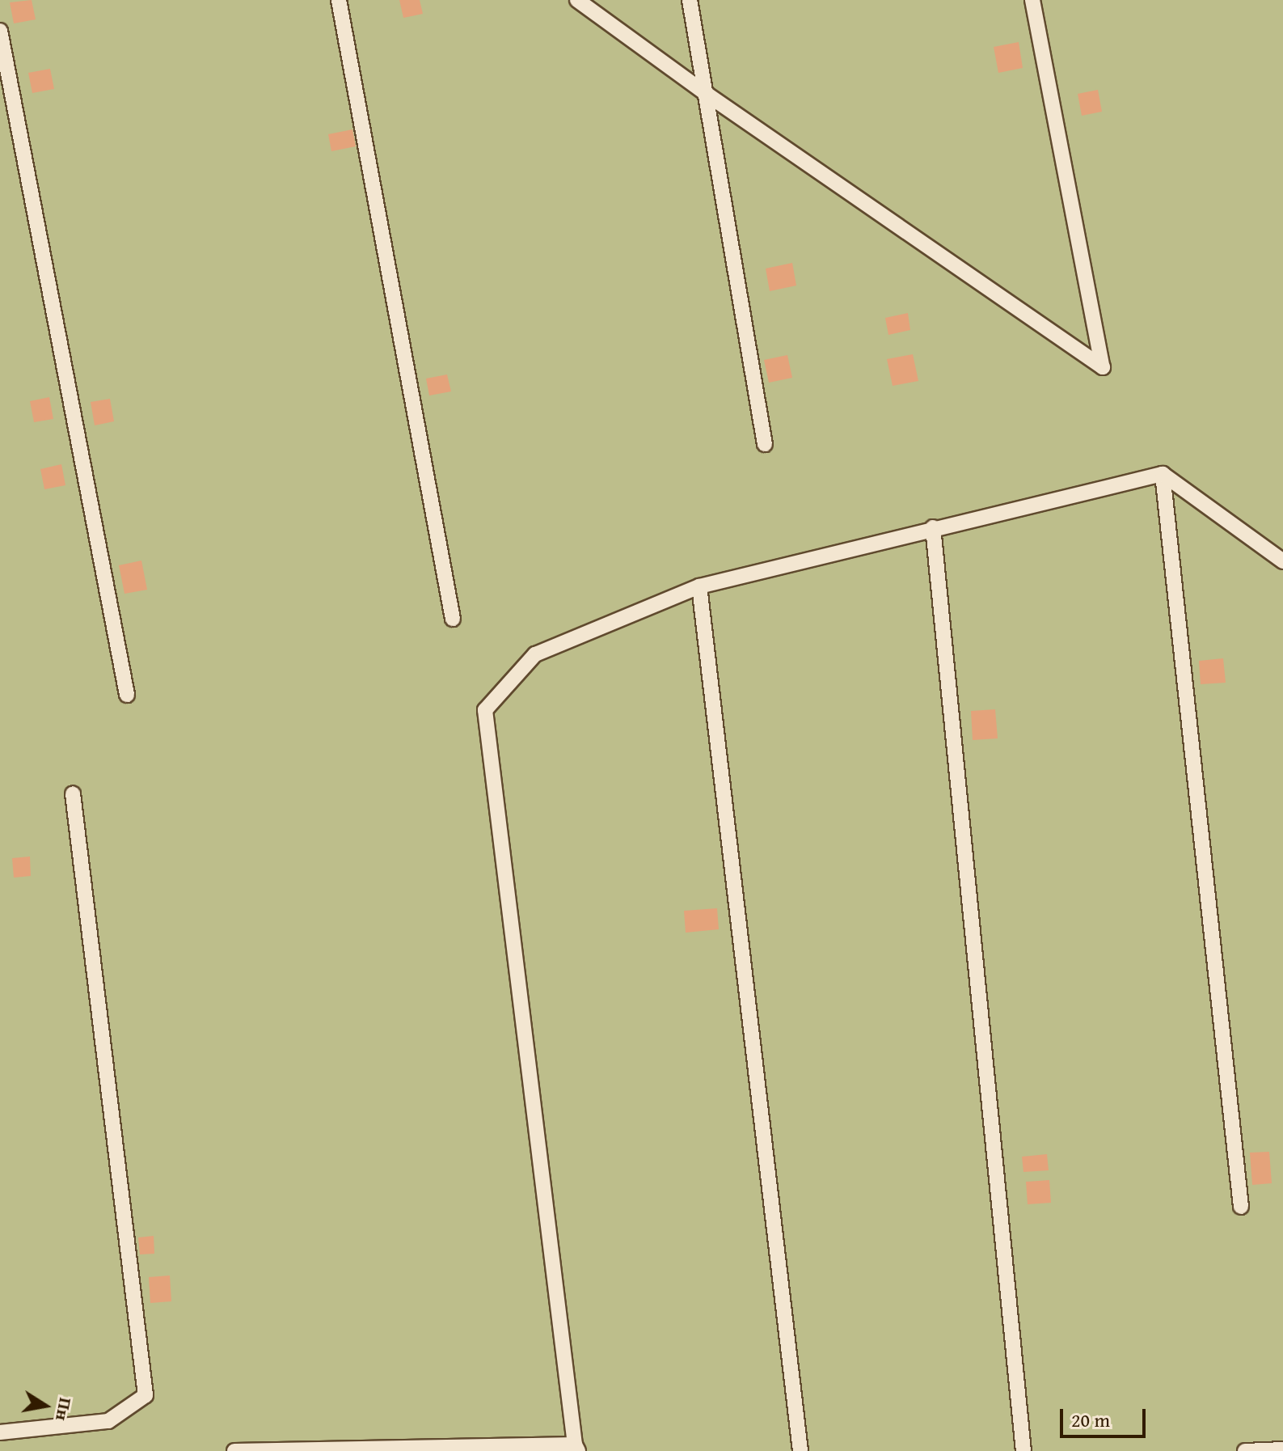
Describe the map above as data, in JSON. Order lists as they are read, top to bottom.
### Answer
{
  "scale_bar": "20 m",
  "north": "right"
}
